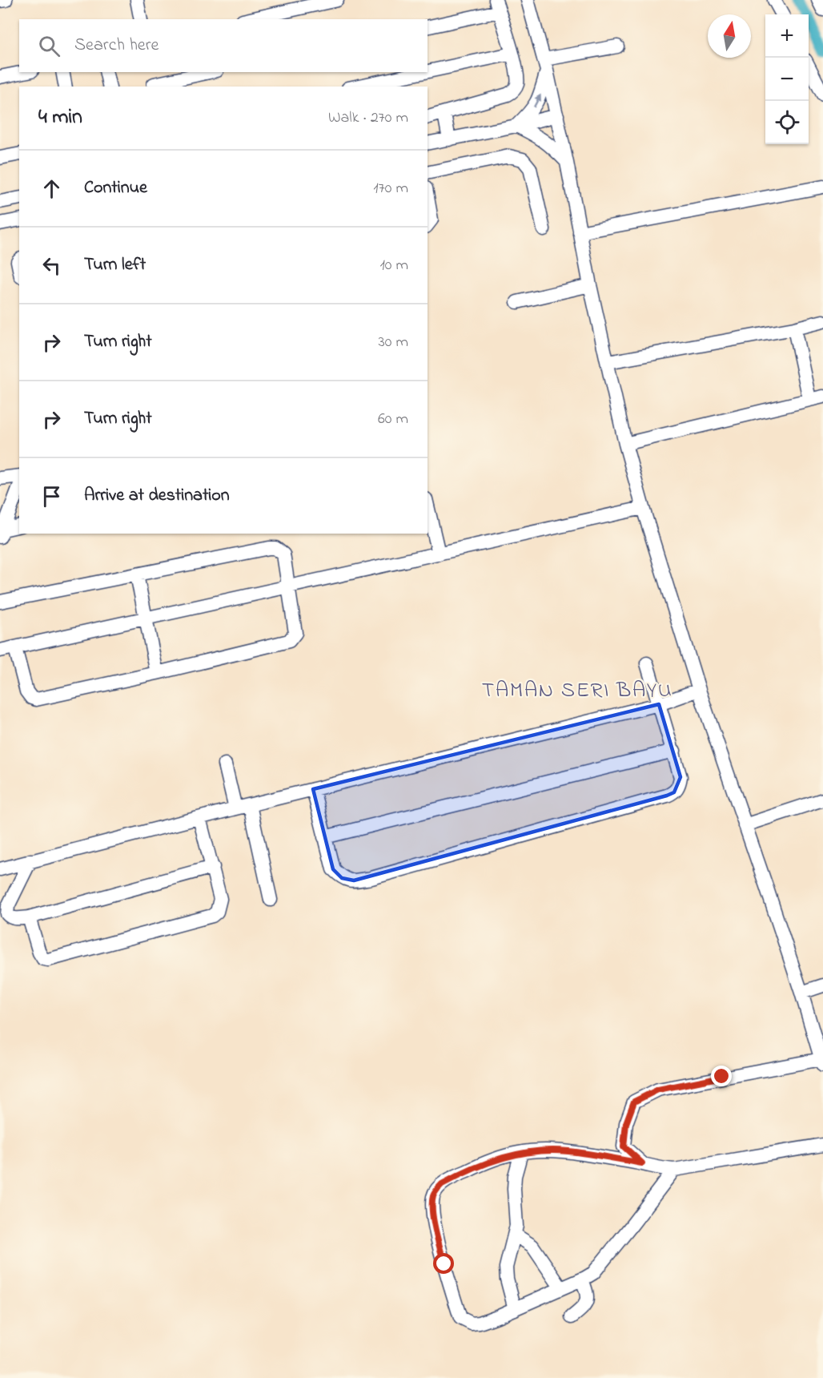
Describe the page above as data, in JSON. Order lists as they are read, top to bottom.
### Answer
{
  "districts": ["TAMAN SERI BAYU"],
  "north": "top",
  "page": {
    "map_buttons": ["+", "−"],
    "search": "Search here",
    "heading": ["4 min", "Walk · 270 m"],
    "list": [
      ["Continue", "170 m"],
      ["Turn left", "10 m"],
      ["Turn right", "30 m"],
      ["Turn right", "60 m"],
      "Arrive at destination"
    ]
  }
}
